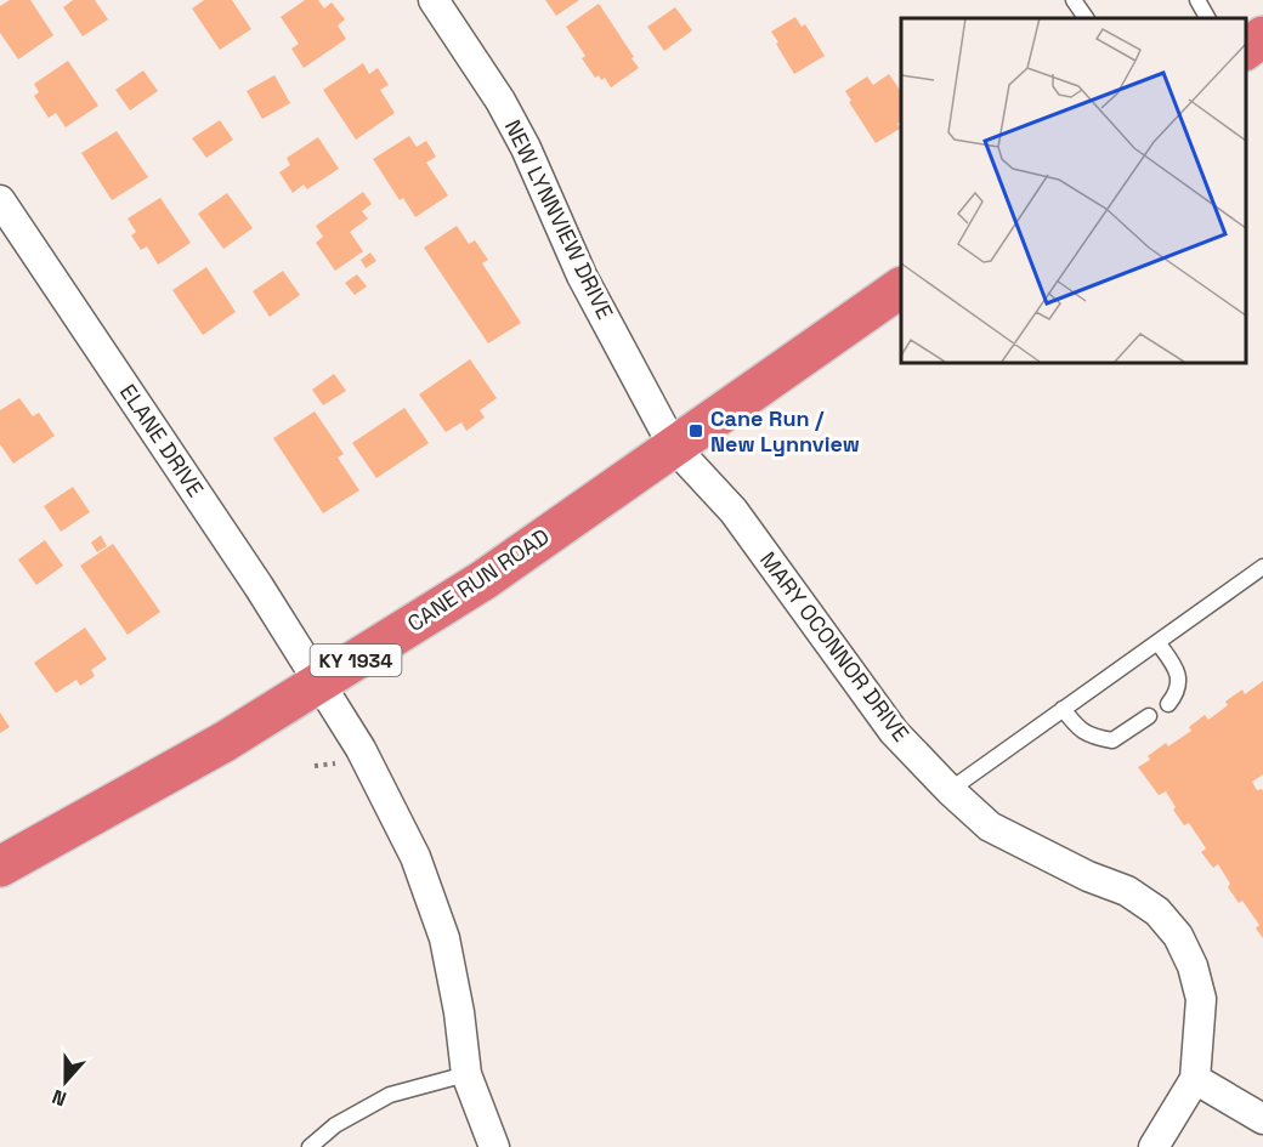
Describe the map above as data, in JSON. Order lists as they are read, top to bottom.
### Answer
{
  "streets": {
    "highway": ["CANE RUN ROAD", "KY 1934"],
    "street": ["NEW LYNNVIEW DRIVE", "ELANE DRIVE", "MARY OCONNOR DRIVE"]
  },
  "crossings": [
    ["NEW LYNNVIEW DRIVE", "CANE RUN ROAD"],
    ["NEW LYNNVIEW DRIVE", "MARY OCONNOR DRIVE"],
    ["ELANE DRIVE", "CANE RUN ROAD"],
    ["CANE RUN ROAD", "MARY OCONNOR DRIVE"]
  ],
  "places": {
    "transit": ["Cane Run / New Lynnview"]
  },
  "north": "bottom"
}
